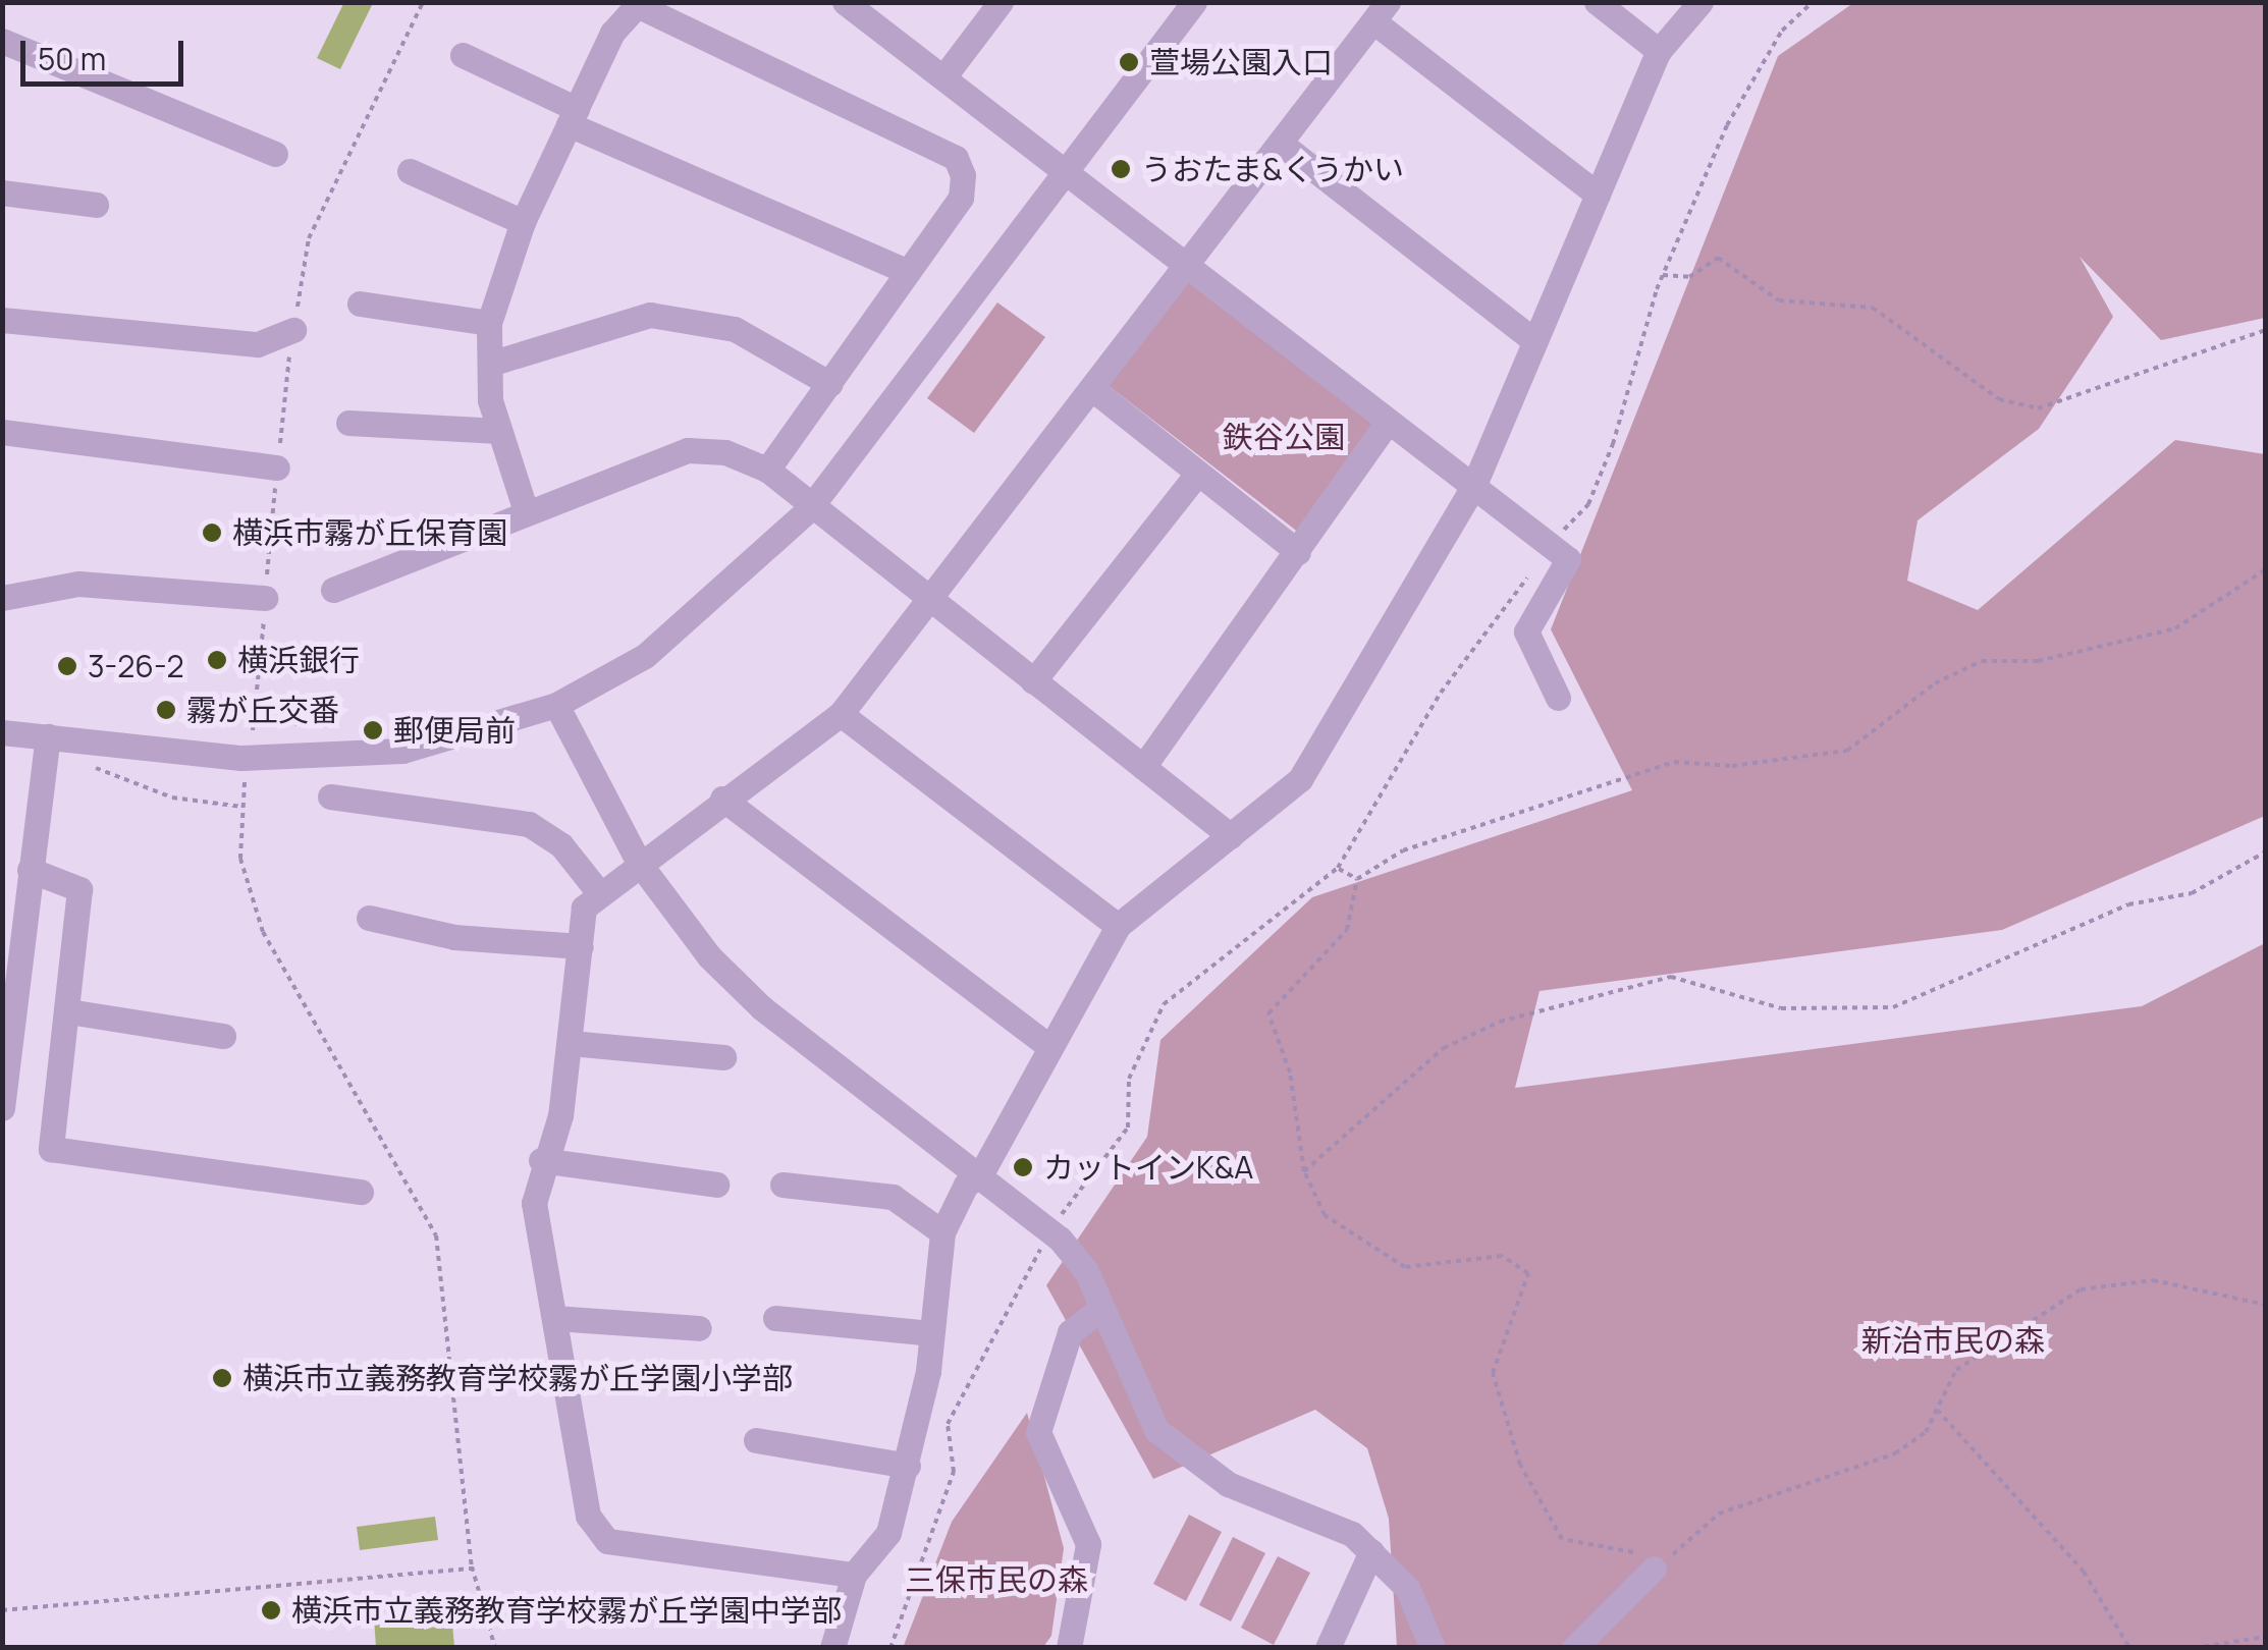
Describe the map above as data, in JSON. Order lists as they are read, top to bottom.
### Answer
{
  "parks": ["鉄谷公園", "新治市民の森", "三保市民の森"],
  "places": [
    "萱場公園入口",
    "うおたま&くうかい",
    "横浜市霧が丘保育園",
    "横浜銀行",
    "3-26-2",
    "霧が丘交番",
    "郵便局前",
    "カットインK&A",
    "横浜市立義務教育学校霧が丘学園小学部",
    "横浜市立義務教育学校霧が丘学園中学部"
  ],
  "scale_bar": "50 m"
}
